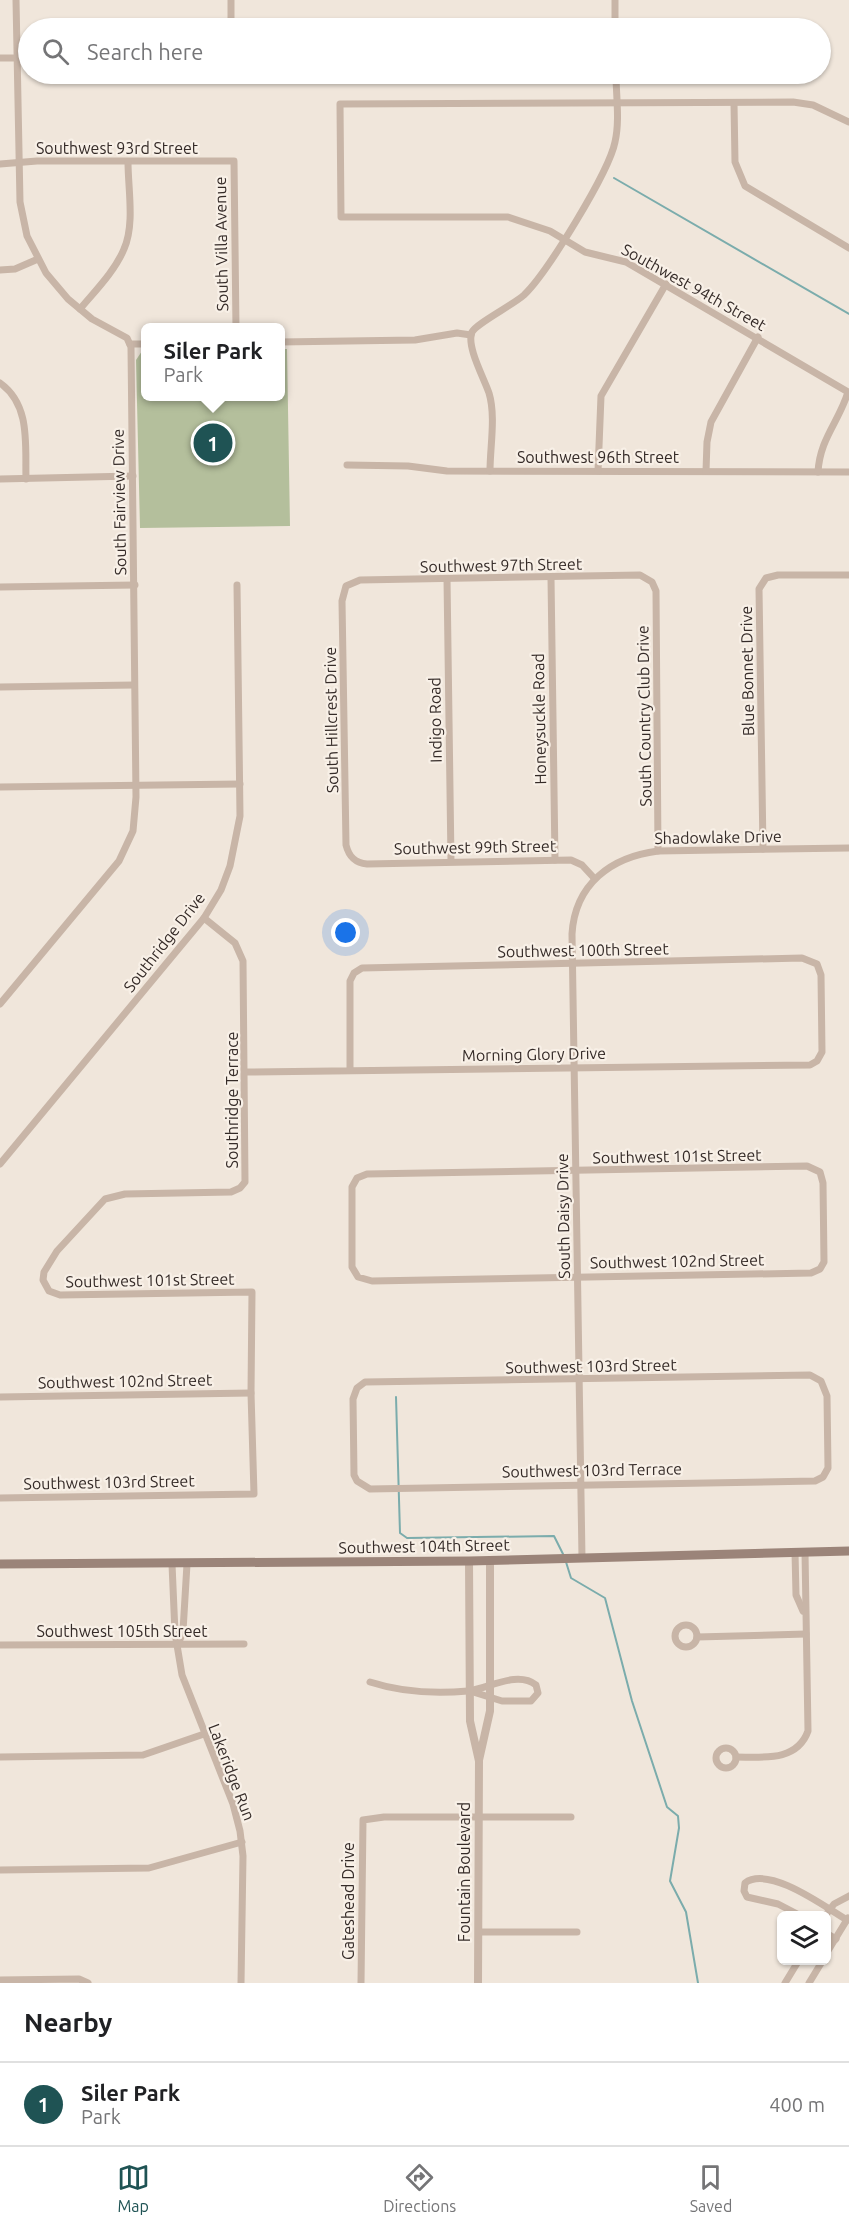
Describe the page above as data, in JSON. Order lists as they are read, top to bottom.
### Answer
{
  "streets": {
    "main road": ["Southwest 104th Street"],
    "street": [
      "Southwest 93rd Street",
      "South Villa Avenue",
      "Southwest 94th Street",
      "Southwest 96th Street",
      "South Fairview Drive",
      "Southwest 97th Street",
      "Blue Bonnet Drive",
      "South Country Club Drive",
      "Honeysuckle Road",
      "South Hillcrest Drive",
      "Indigo Road",
      "Shadowlake Drive",
      "Southwest 99th Street",
      "Southridge Drive",
      "Southwest 100th Street",
      "Morning Glory Drive",
      "Southridge Terrace",
      "Southwest 101st Street",
      "South Daisy Drive",
      "Southwest 102nd Street",
      "Southwest 103rd Street",
      "Southwest 103rd Terrace",
      "Southwest 105th Street",
      "Lakeridge Run",
      "Fountain Boulevard",
      "Gateshead Drive"
    ]
  },
  "crossings": [
    ["Southwest 93rd Street", "South Villa Avenue"],
    ["Southwest 97th Street", "South Country Club Drive"],
    ["Southwest 97th Street", "Honeysuckle Road"],
    ["Southwest 97th Street", "South Hillcrest Drive"],
    ["Southwest 97th Street", "Indigo Road"],
    ["Blue Bonnet Drive", "Shadowlake Drive"],
    ["South Country Club Drive", "Shadowlake Drive"],
    ["Honeysuckle Road", "Southwest 99th Street"],
    ["South Hillcrest Drive", "Southwest 99th Street"],
    ["Indigo Road", "Southwest 99th Street"],
    ["Shadowlake Drive", "Southwest 99th Street"],
    ["Shadowlake Drive", "South Daisy Drive"],
    ["Southwest 99th Street", "South Daisy Drive"],
    ["Southridge Drive", "Southridge Terrace"],
    ["Southwest 100th Street", "Morning Glory Drive"],
    ["Southwest 100th Street", "South Daisy Drive"],
    ["Morning Glory Drive", "Southridge Terrace"],
    ["Morning Glory Drive", "South Daisy Drive"],
    ["Southridge Terrace", "Southwest 101st Street"],
    ["Southwest 101st Street", "South Daisy Drive"],
    ["Southwest 101st Street", "Southwest 102nd Street"],
    ["Southwest 101st Street", "Southwest 103rd Street"],
    ["South Daisy Drive", "Southwest 102nd Street"],
    ["South Daisy Drive", "Southwest 103rd Street"],
    ["South Daisy Drive", "Southwest 103rd Terrace"],
    ["South Daisy Drive", "Southwest 104th Street"],
    ["Southwest 102nd Street", "Southwest 103rd Street"],
    ["Southwest 103rd Street", "Southwest 103rd Terrace"],
    ["Southwest 104th Street", "Lakeridge Run"],
    ["Southwest 104th Street", "Fountain Boulevard"],
    ["Southwest 105th Street", "Lakeridge Run"],
    ["Fountain Boulevard", "Gateshead Drive"]
  ],
  "page": {
    "search": "Search here",
    "popup": ["Siler Park", "Park"],
    "pins": "1",
    "heading": "Nearby",
    "list": [
      {
        "mark": "1",
        "name": "Siler Park",
        "note": "Park",
        "value": "400 m"
      }
    ],
    "nav": ["Map", "Directions", "Saved"]
  }
}
